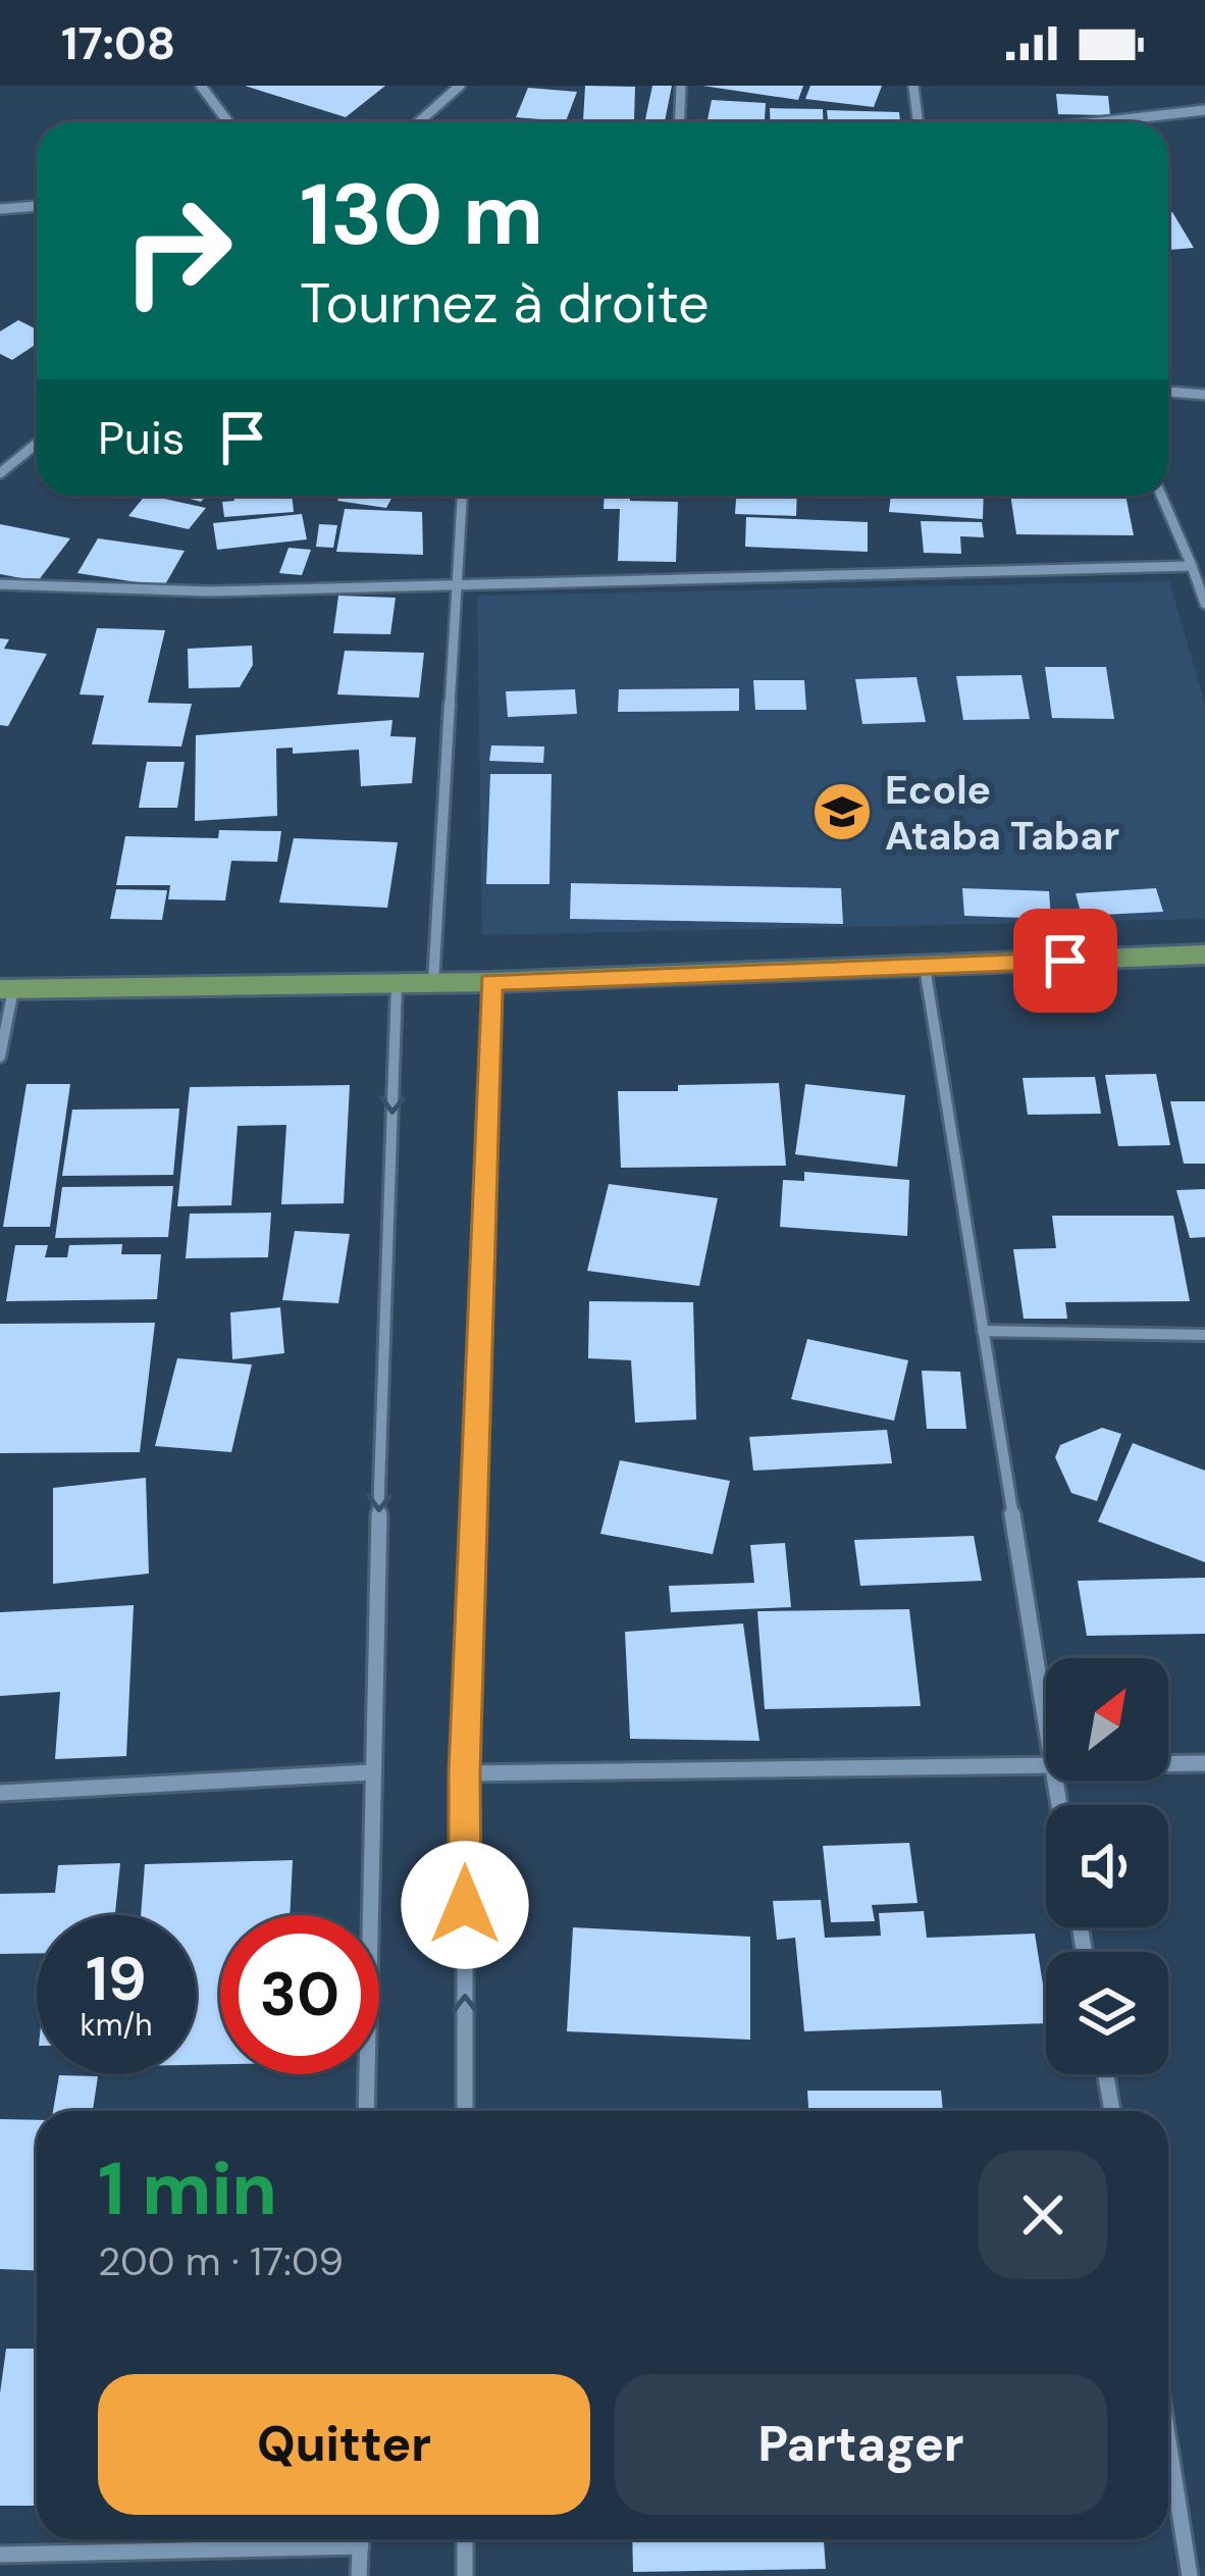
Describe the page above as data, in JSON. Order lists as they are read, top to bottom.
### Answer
{
  "places": {
    "school or university": ["Ecole Ataba Tabar"]
  },
  "north": "top right",
  "page": {
    "status": "17:08",
    "turn": ["130 m", "Tournez à droite"],
    "then": "Puis",
    "speed": "19 km/h",
    "limit": "30",
    "heading": ["1 min", "200 m · 17:09"],
    "buttons": ["Quitter", "Partager"]
  }
}
